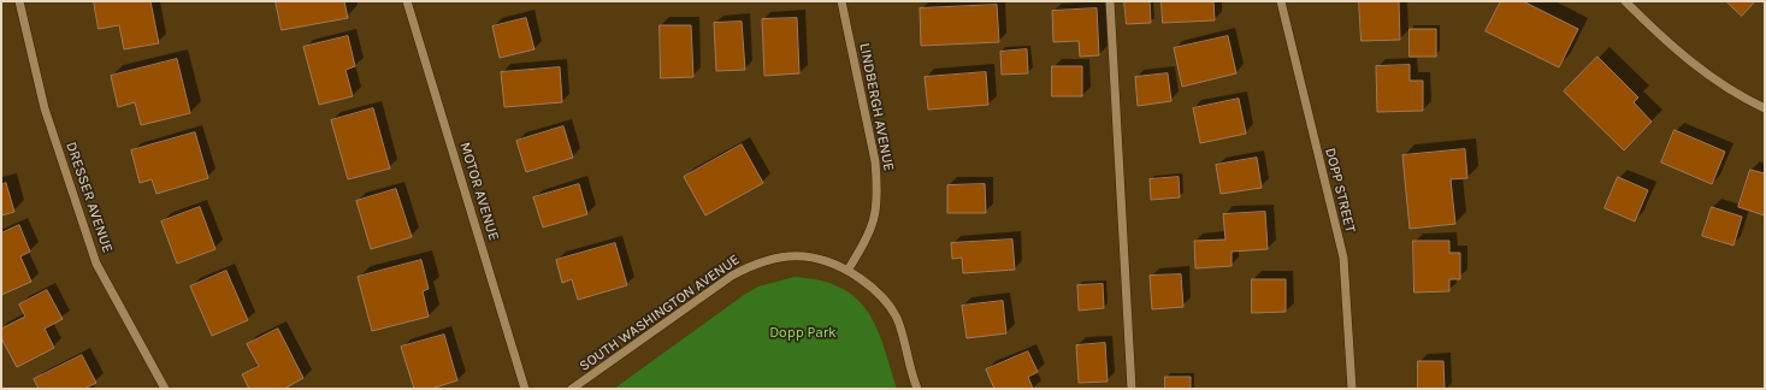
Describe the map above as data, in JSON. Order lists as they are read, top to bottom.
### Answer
{
  "streets": {
    "street": [
      "LINDBERGH AVENUE",
      "DOPP STREET",
      "MOTOR AVENUE",
      "DRESSER AVENUE",
      "SOUTH WASHINGTON AVENUE"
    ]
  },
  "crossings": [
    ["LINDBERGH AVENUE", "SOUTH WASHINGTON AVENUE"]
  ],
  "parks": ["Dopp Park"]
}
